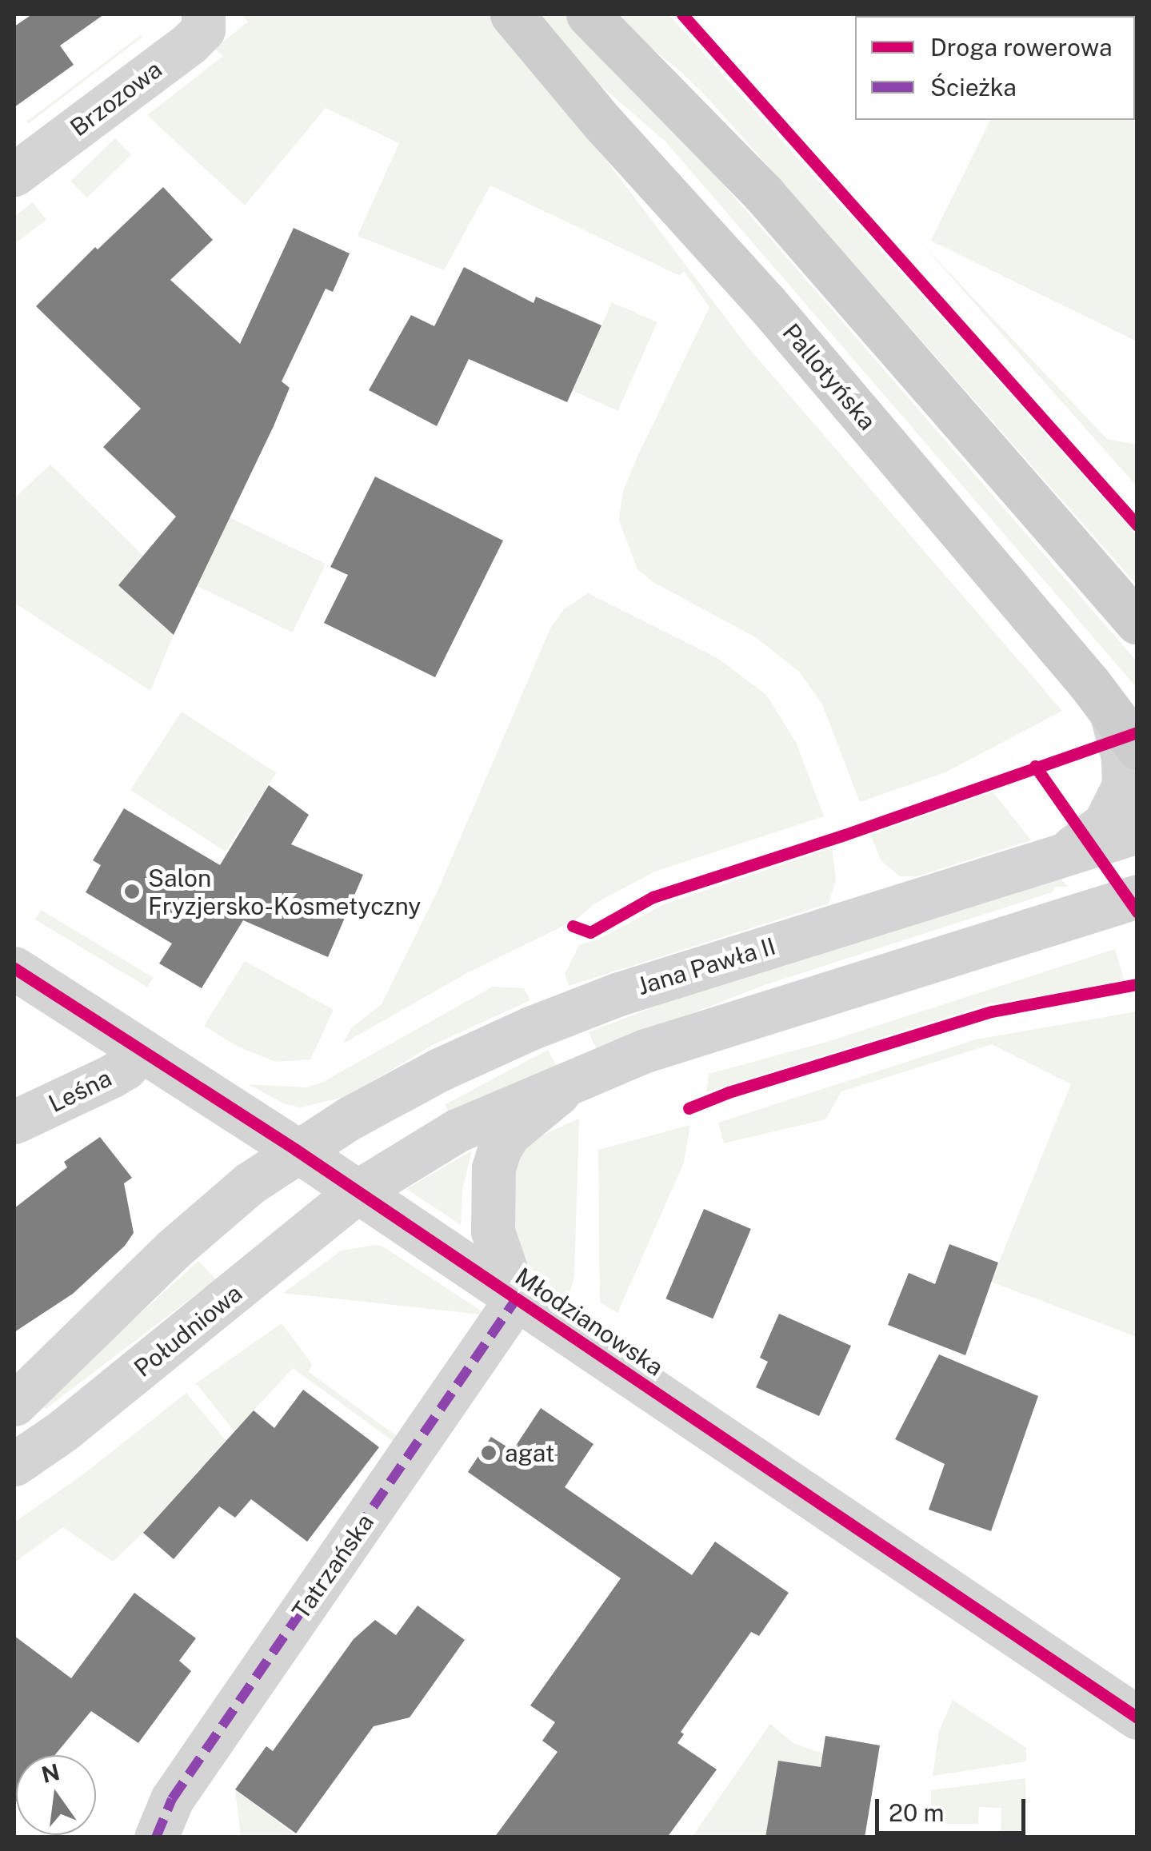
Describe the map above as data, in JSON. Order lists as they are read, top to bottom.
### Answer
{
  "streets": {
    "main road": ["Pallotyńska"],
    "street": [
      "Brzozowa",
      "Jana Pawła II",
      "Leśna",
      "Młodzianowska",
      "Południowa",
      "Tatrzańska"
    ]
  },
  "crossings": [
    ["Jana Pawła II", "Młodzianowska"],
    ["Leśna", "Młodzianowska"],
    ["Młodzianowska", "Południowa"],
    ["Młodzianowska", "Tatrzańska"]
  ],
  "places": ["Salon Fryzjersko-Kosmetyczny", "agat"],
  "legend": ["Droga rowerowa", "Ścieżka"],
  "scale_bar": "20 m",
  "north": "top"
}
